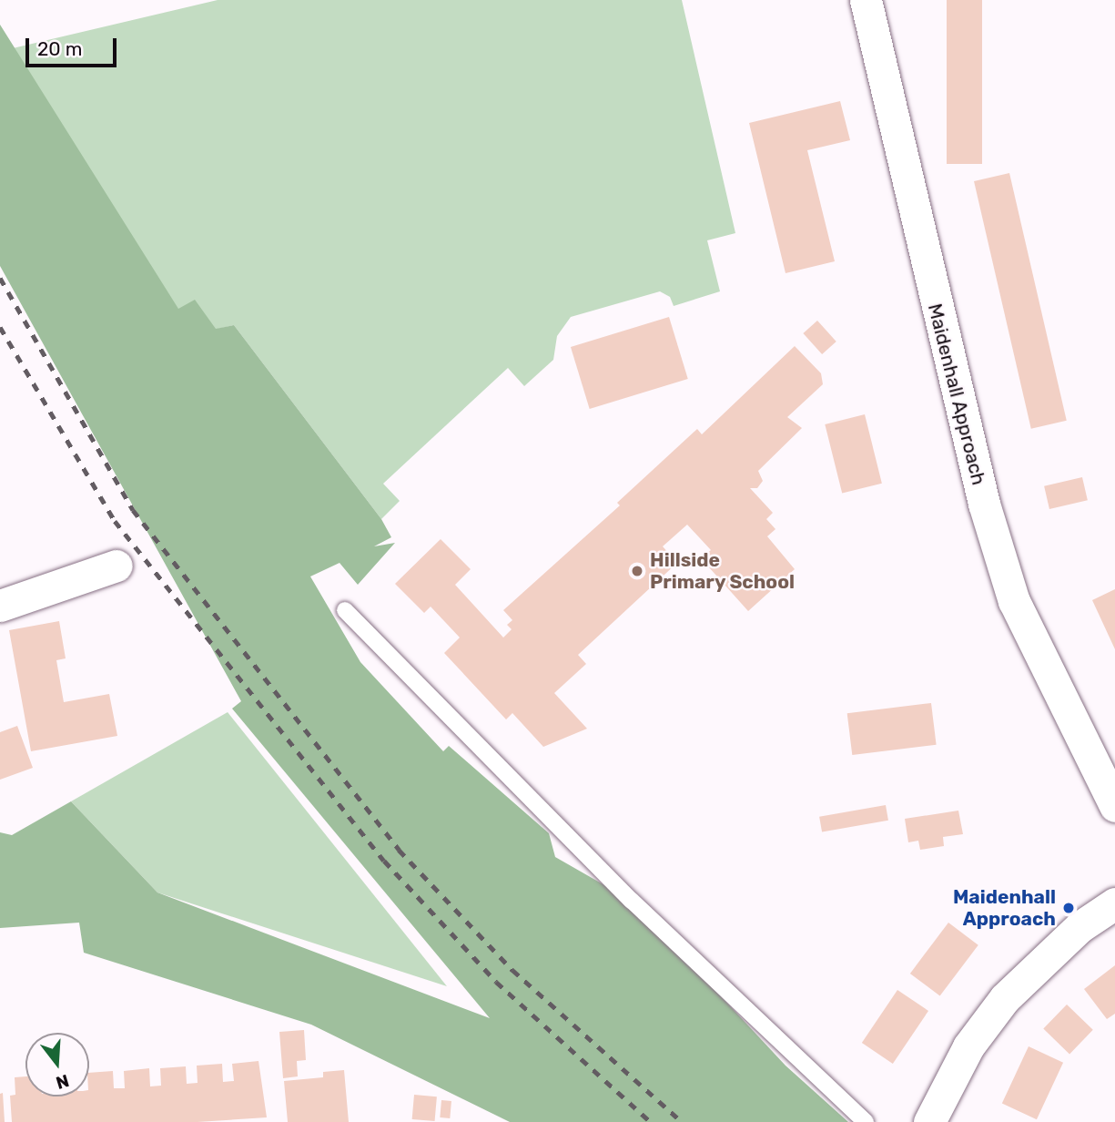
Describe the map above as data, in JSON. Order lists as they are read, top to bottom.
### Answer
{
  "streets": {
    "street": ["Maidenhall Approach"]
  },
  "places": ["Hillside Primary School", "Maidenhall Approach"],
  "scale_bar": "20 m",
  "north": "bottom"
}
